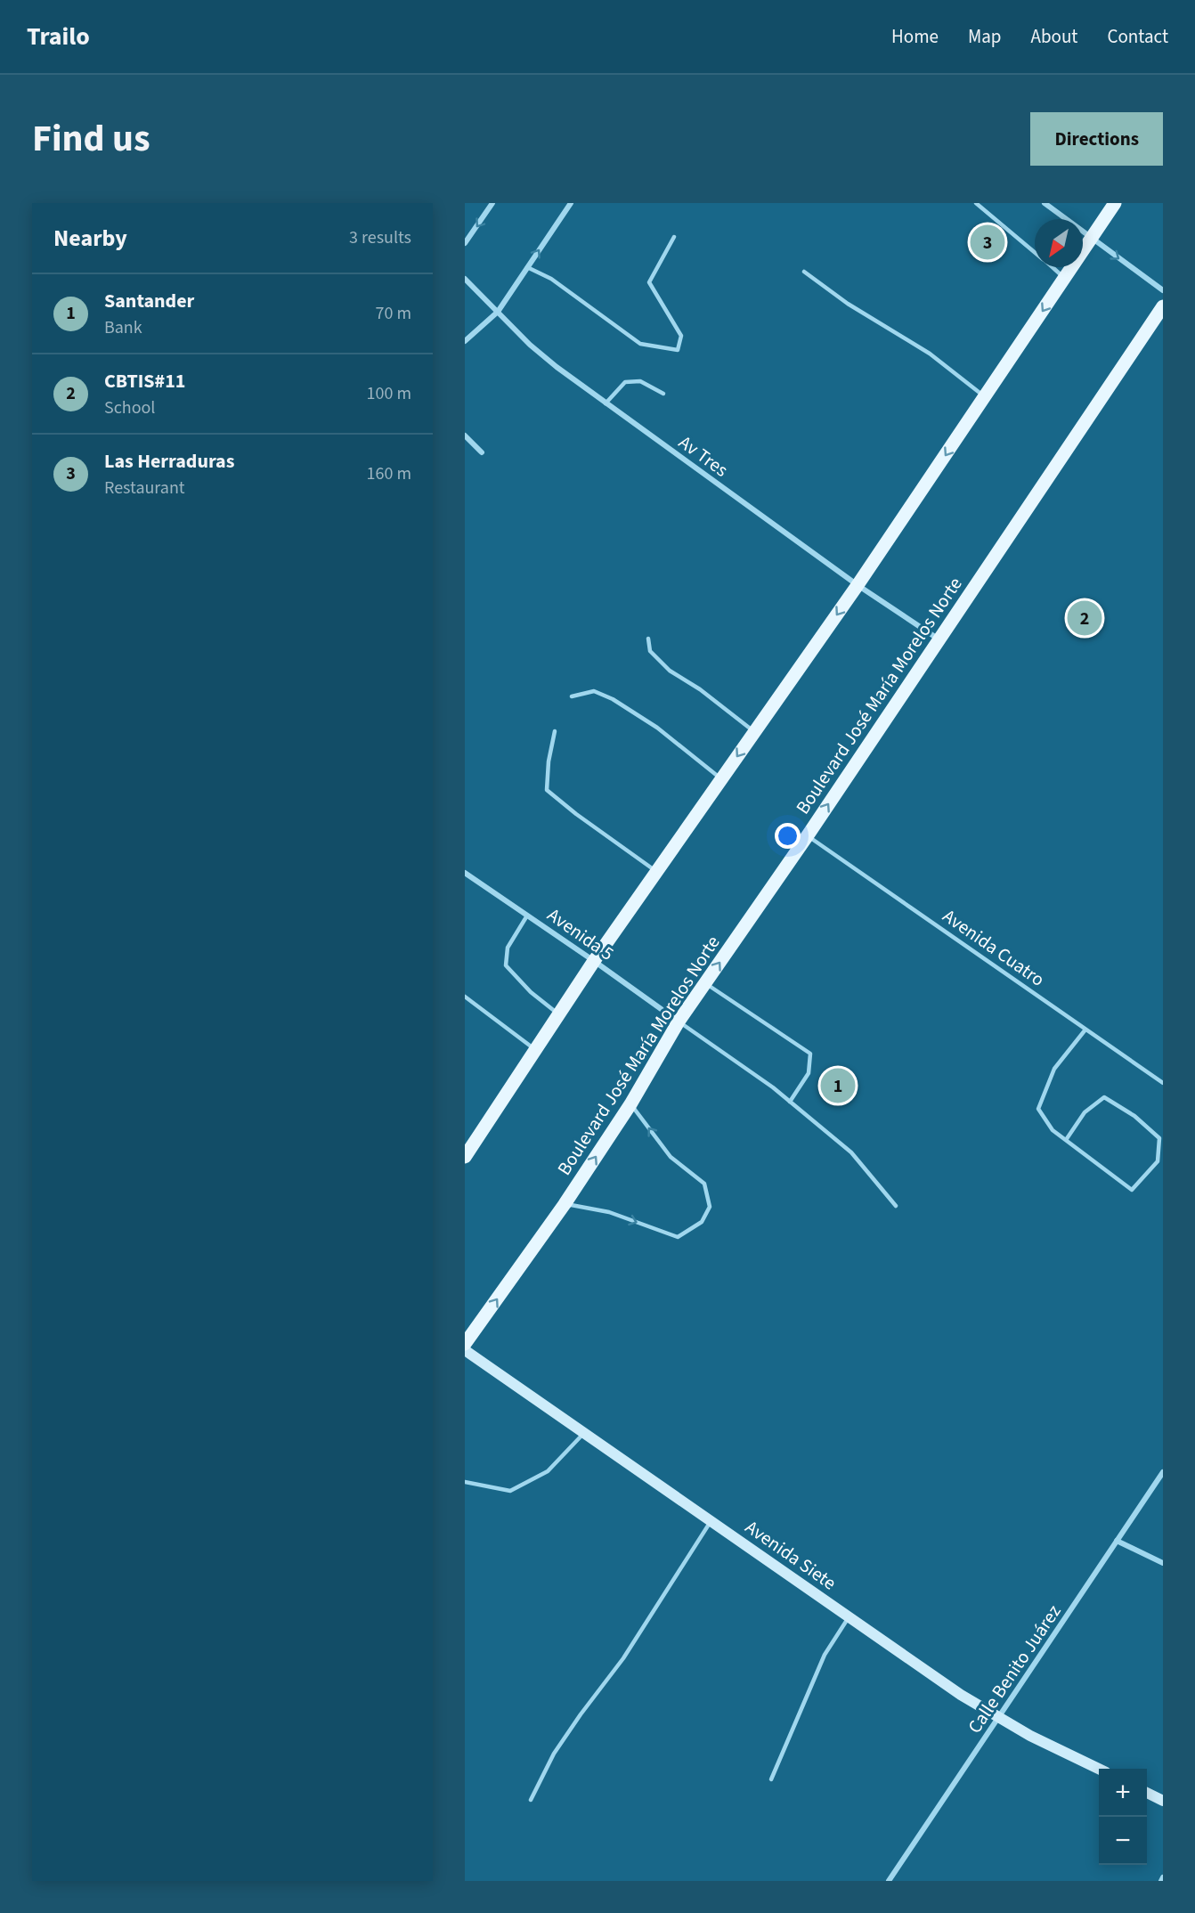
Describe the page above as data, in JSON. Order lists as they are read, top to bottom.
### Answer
{
  "streets": {
    "main road": ["Boulevard José María Morelos Norte"],
    "street": [
      "Av Tres",
      "Avenida 5",
      "Avenida Siete",
      "Calle Benito Juárez"
    ],
    "lane": ["Avenida Cuatro"]
  },
  "crossings": [
    ["Av Tres", "Boulevard José María Morelos Norte"],
    ["Boulevard José María Morelos Norte", "Avenida 5"],
    ["Boulevard José María Morelos Norte", "Avenida Cuatro"],
    ["Avenida Siete", "Calle Benito Juárez"]
  ],
  "north": "bottom left",
  "page": {
    "header": "Trailo",
    "nav": [
      "Home",
      "Map",
      "About",
      "Contact"
    ],
    "title": "Find us",
    "buttons": "Directions",
    "heading": ["Nearby", "3 results"],
    "pins": ["3", "2", "1"],
    "list": [
      {
        "mark": "1",
        "name": "Santander",
        "note": "Bank",
        "value": "70 m"
      },
      {
        "mark": "2",
        "name": "CBTIS#11",
        "note": "School",
        "value": "100 m"
      },
      {
        "mark": "3",
        "name": "Las Herraduras",
        "note": "Restaurant",
        "value": "160 m"
      }
    ],
    "map_buttons": ["+", "−"]
  }
}
